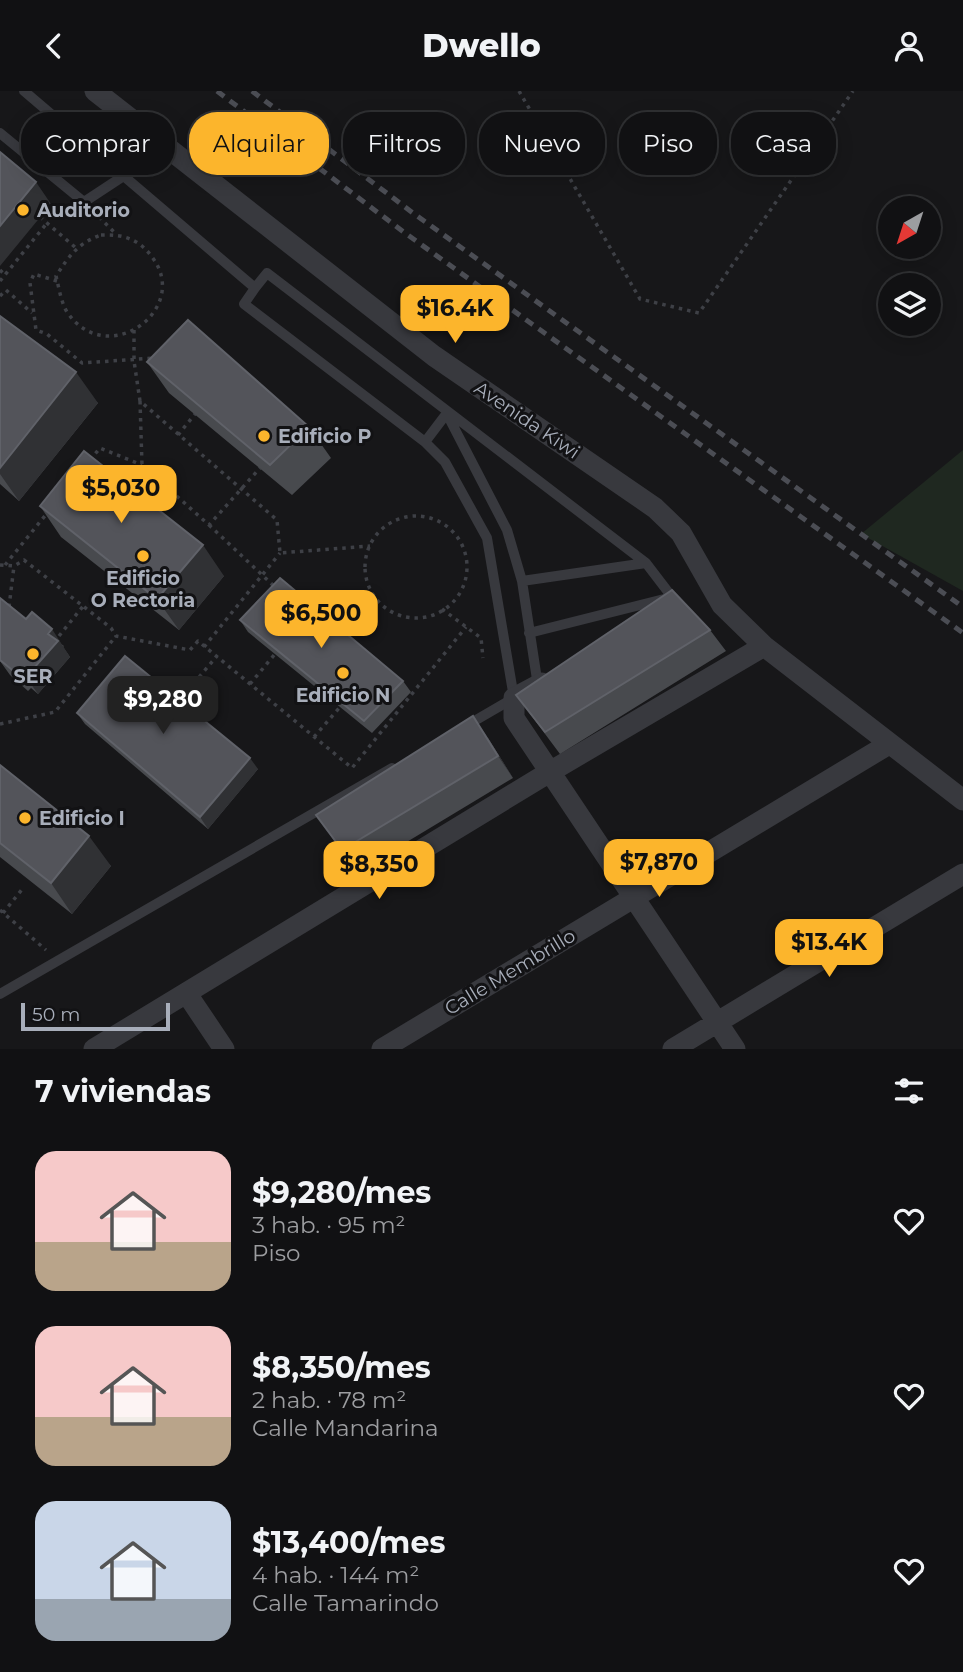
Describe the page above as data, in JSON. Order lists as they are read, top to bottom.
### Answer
{
  "streets": {
    "street": ["Avenida Kiwi", "Calle Membrillo"]
  },
  "crossings": [
    ["Avenida Kiwi", "Calle Membrillo"]
  ],
  "places": [
    "Auditorio",
    "Edificio P",
    "Edificio O Rectoria",
    "SER",
    "Edificio N",
    "Edificio I"
  ],
  "scale_bar": "50 m",
  "north": "bottom left",
  "page": {
    "header": "Dwello",
    "chip": [
      "Comprar",
      "Alquilar",
      "Filtros",
      "Nuevo",
      "Piso",
      "Casa"
    ],
    "price": [
      "$16.4K",
      "$5,030",
      "$6,500",
      "$9,280",
      "$7,870",
      "$8,350",
      "$13.4K"
    ],
    "scale": "50 m",
    "heading": "7 viviendas",
    "list": [
      {
        "name": "$9,280/mes",
        "note": "3 hab. · 95 m² · Piso"
      },
      {
        "name": "$8,350/mes",
        "note": "2 hab. · 78 m² · Calle Mandarina"
      },
      {
        "name": "$13,400/mes",
        "note": "4 hab. · 144 m² · Calle Tamarindo"
      }
    ]
  }
}
